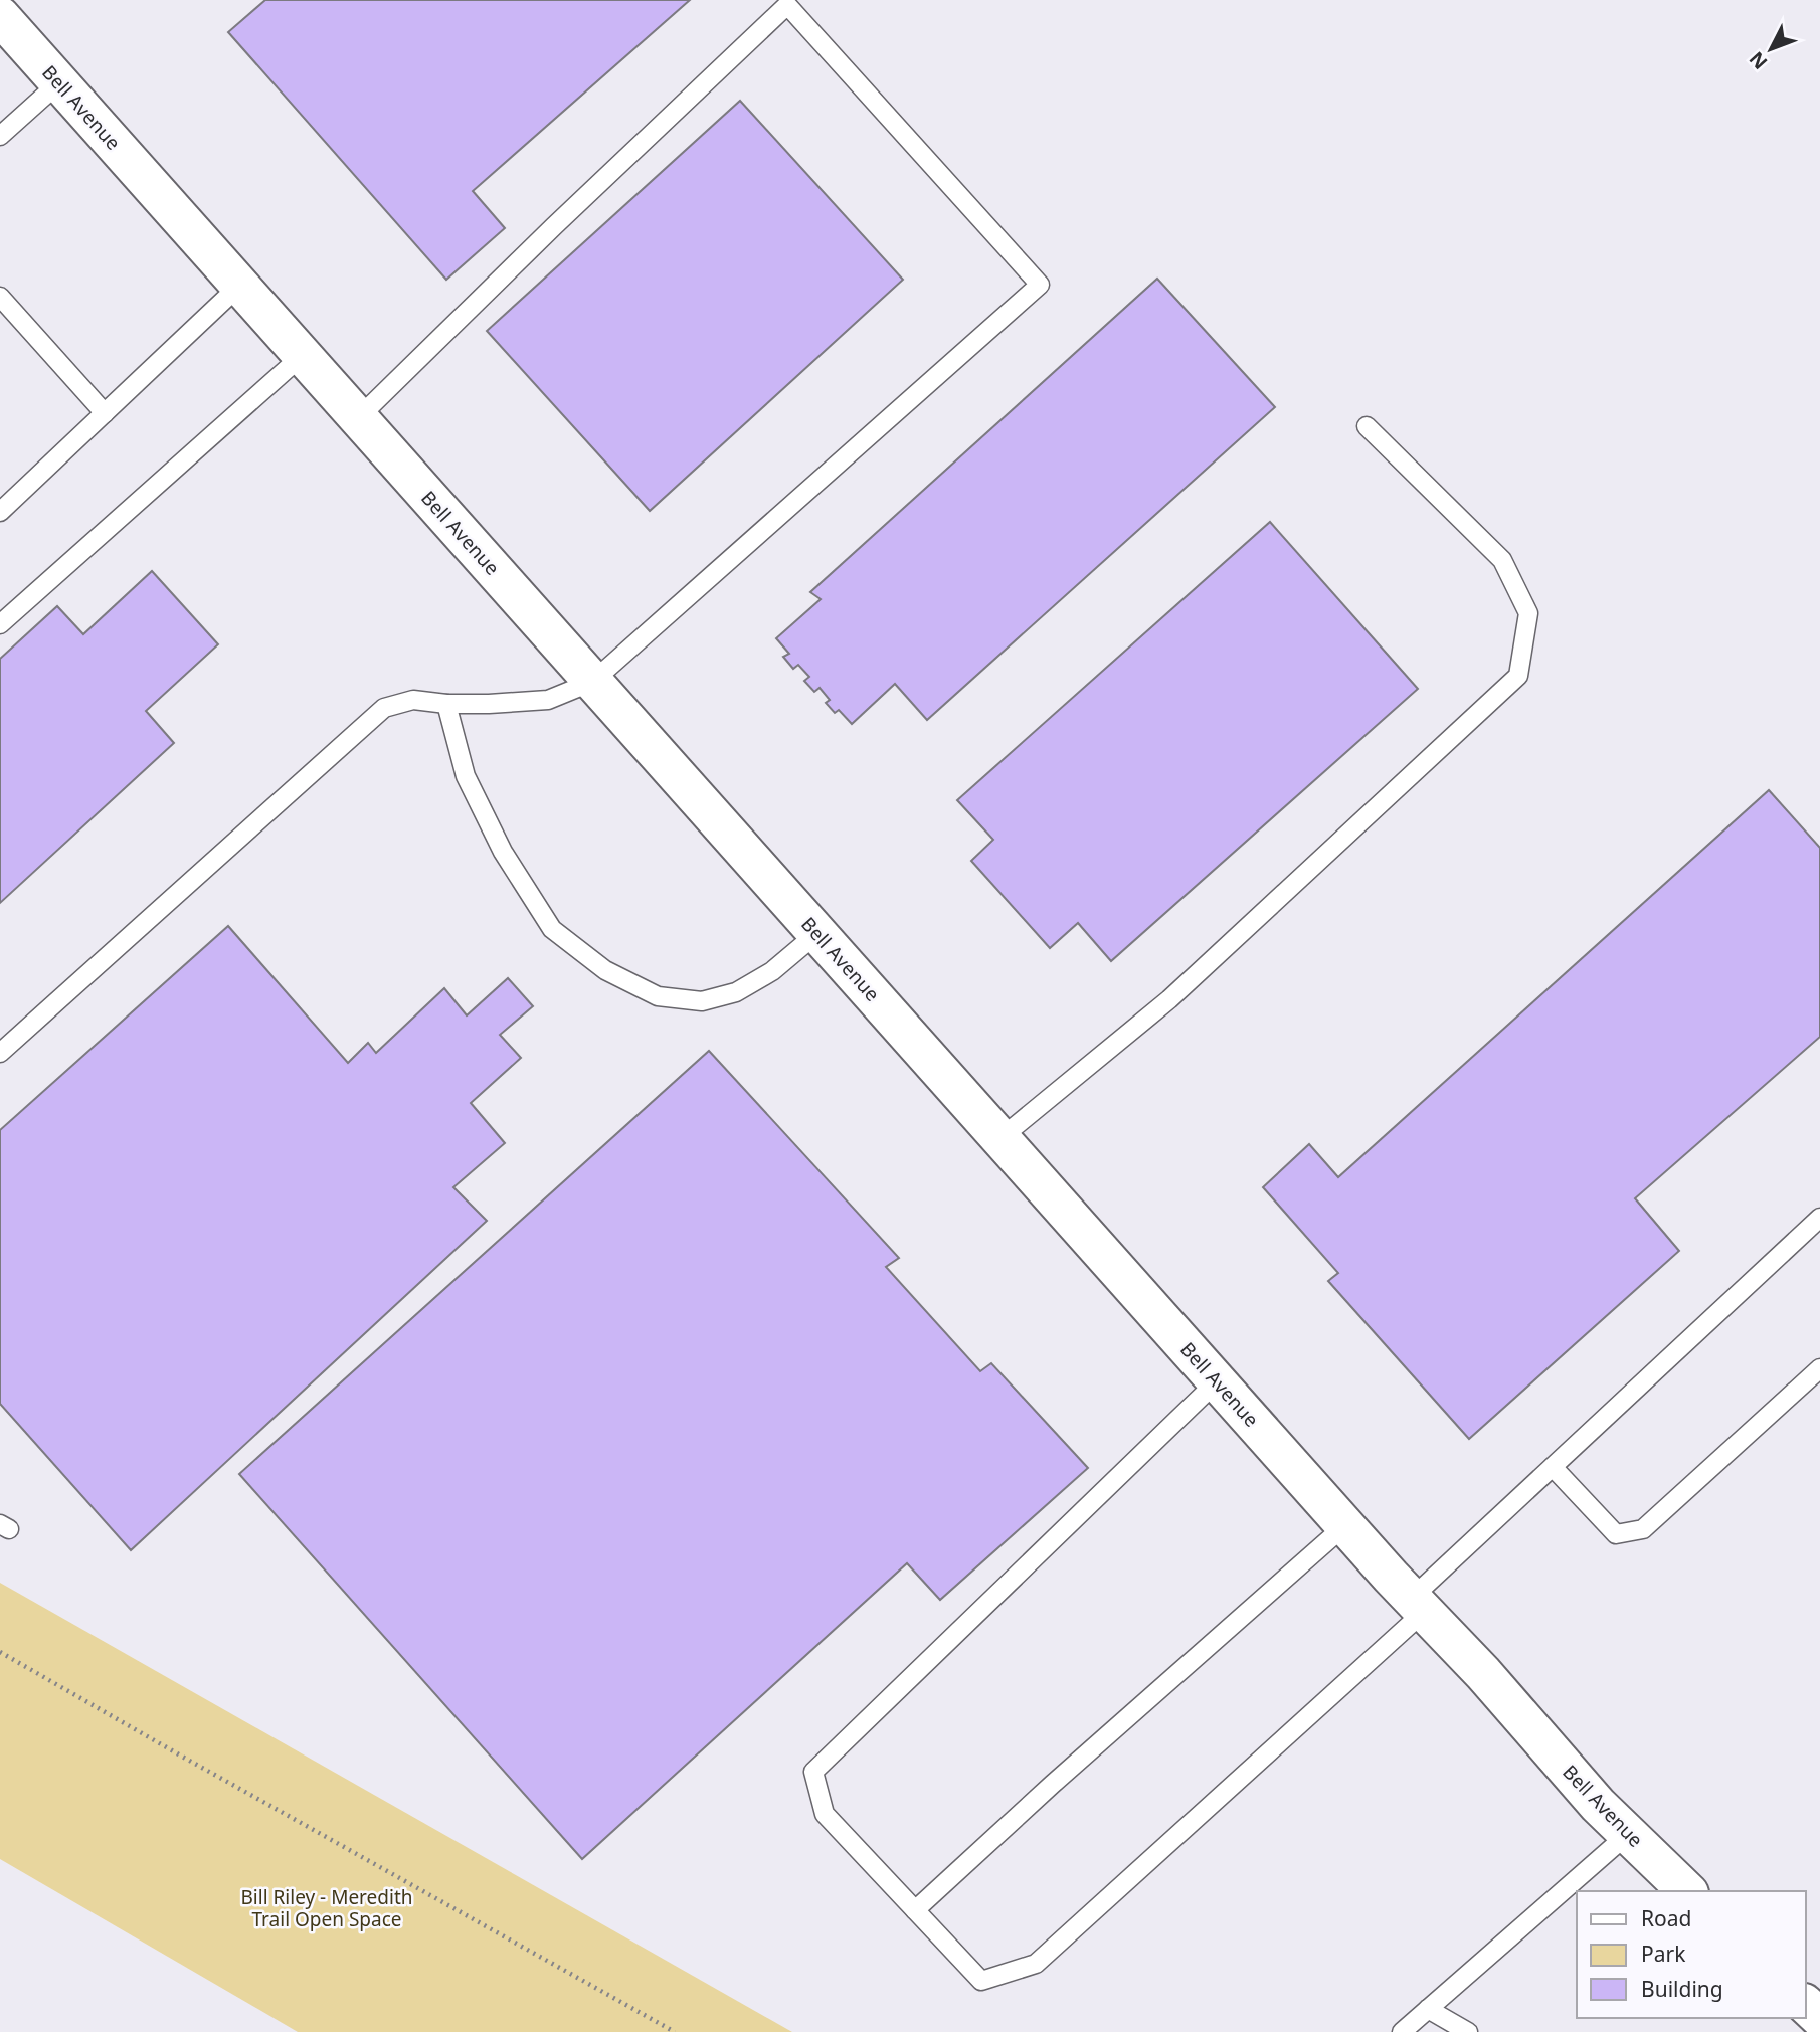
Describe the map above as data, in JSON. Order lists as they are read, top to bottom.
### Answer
{
  "streets": {
    "street": ["Bell Avenue"]
  },
  "parks": ["Bill Riley - Meredith Trail Open Space"],
  "legend": ["Road", "Park", "Building"],
  "north": "bottom left"
}
